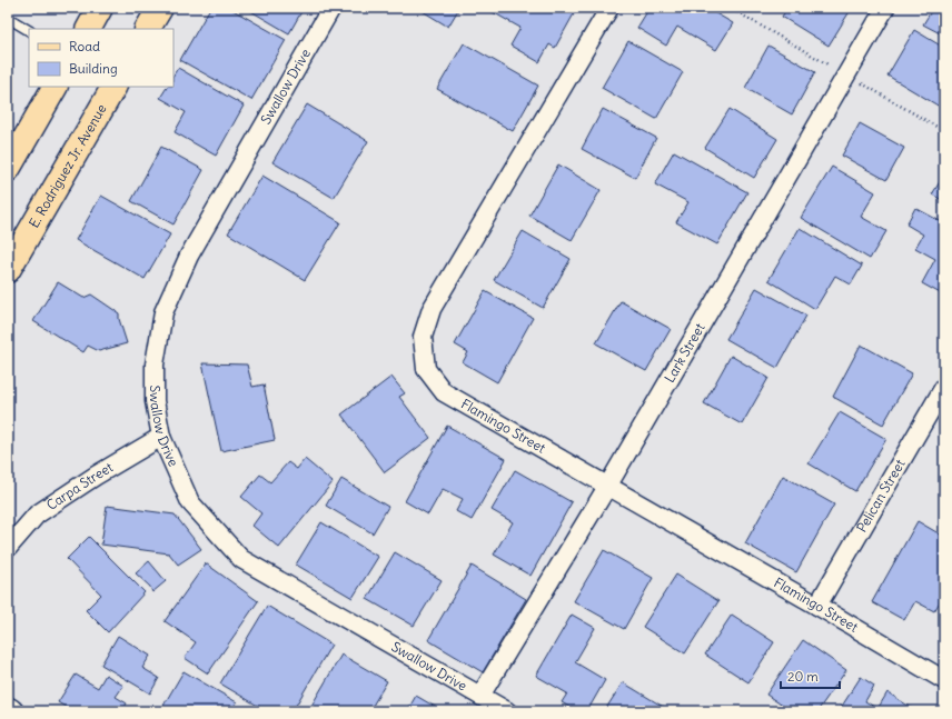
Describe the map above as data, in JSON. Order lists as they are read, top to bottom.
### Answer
{
  "streets": {
    "main road": ["E. Rodriguez Jr. Avenue"],
    "street": [
      "Swallow Drive",
      "Lark Street",
      "Flamingo Street",
      "Carpa Street",
      "Pelican Street"
    ]
  },
  "crossings": [
    ["Swallow Drive", "Lark Street"],
    ["Swallow Drive", "Carpa Street"],
    ["Lark Street", "Flamingo Street"],
    ["Flamingo Street", "Pelican Street"]
  ],
  "legend": ["Road", "Building"],
  "scale_bar": "20 m"
}
